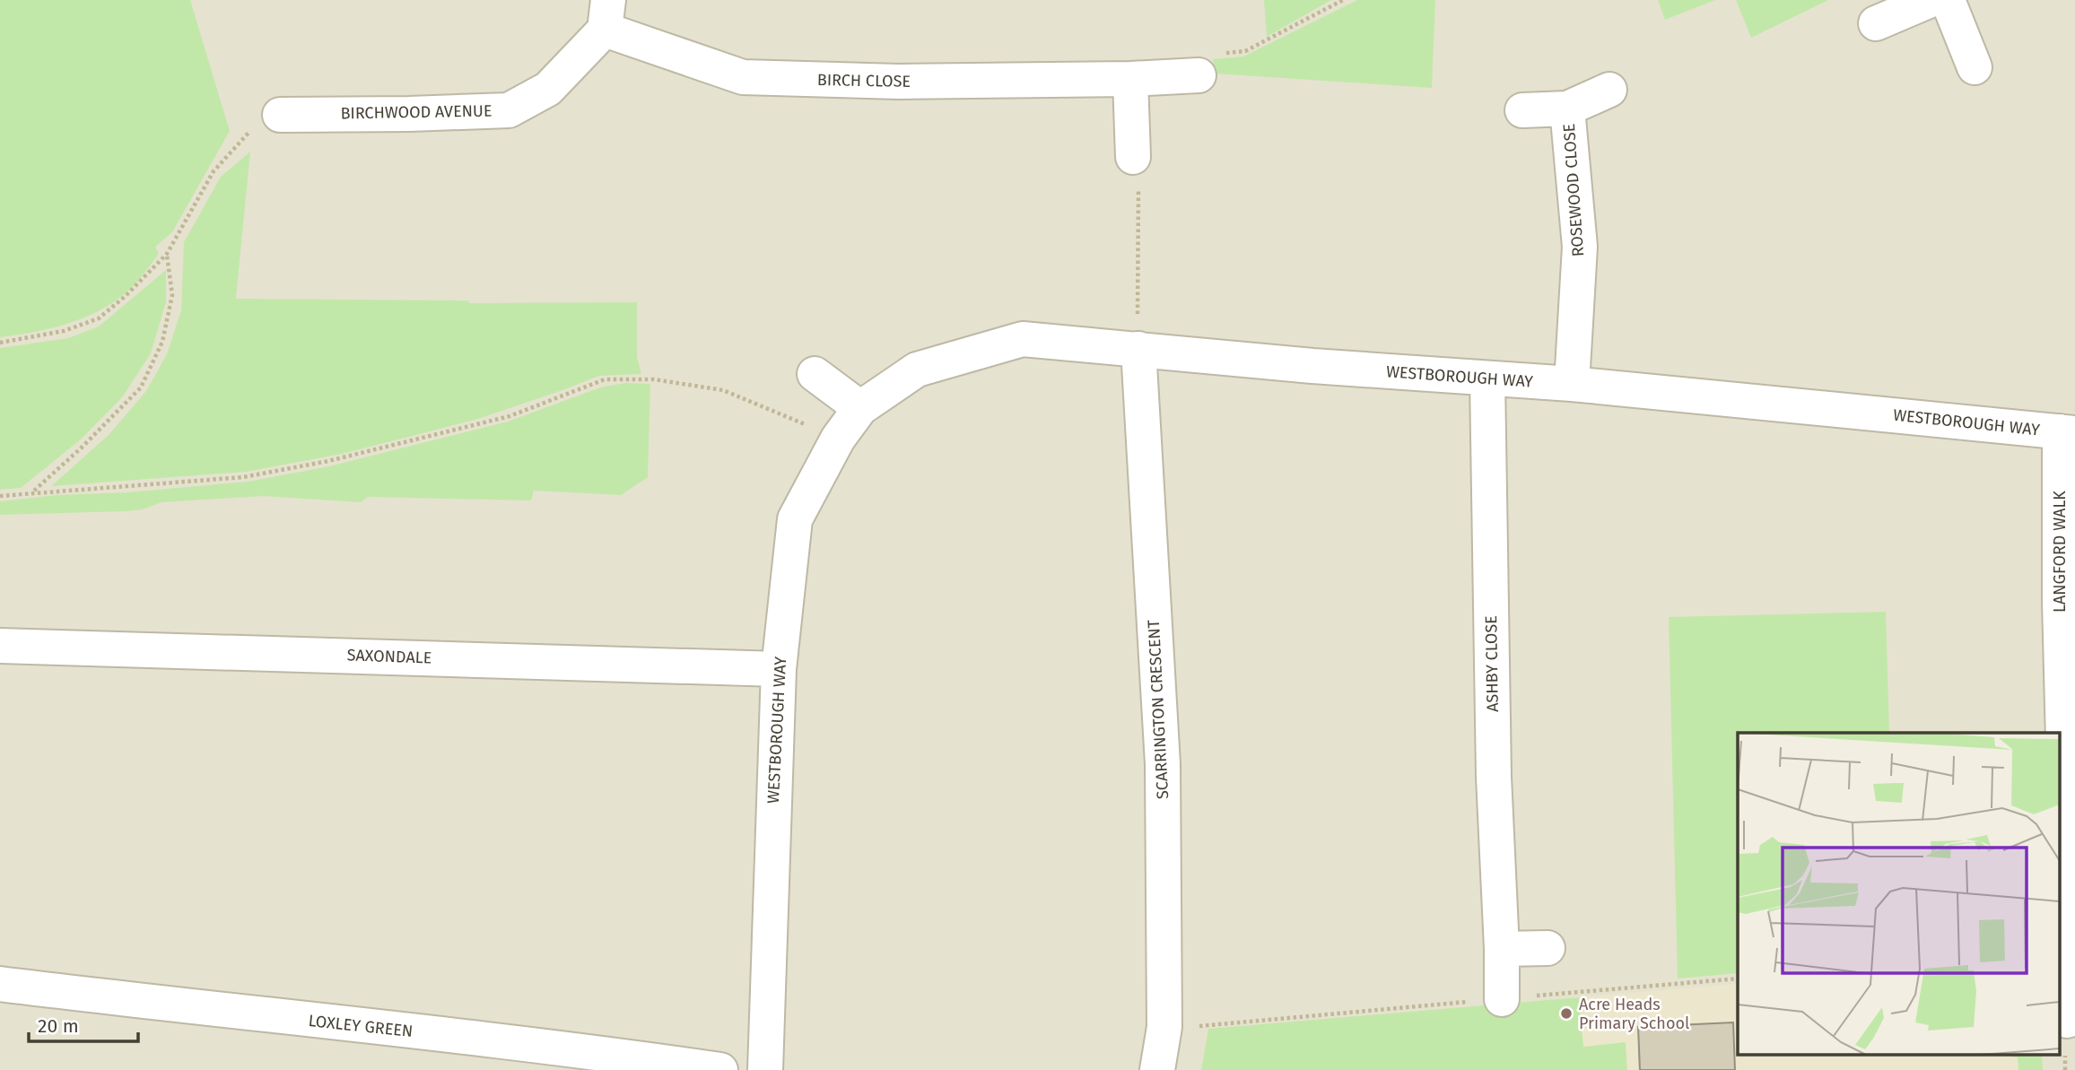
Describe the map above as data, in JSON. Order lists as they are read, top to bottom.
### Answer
{
  "streets": {
    "street": [
      "BIRCH CLOSE",
      "BIRCHWOOD AVENUE",
      "ROSEWOOD CLOSE",
      "WESTBOROUGH WAY",
      "LANGFORD WALK",
      "SAXONDALE",
      "ASHBY CLOSE",
      "SCARRINGTON CRESCENT",
      "LOXLEY GREEN"
    ]
  },
  "crossings": [
    ["BIRCH CLOSE", "BIRCHWOOD AVENUE"],
    ["ROSEWOOD CLOSE", "WESTBOROUGH WAY"],
    ["WESTBOROUGH WAY", "LANGFORD WALK"],
    ["WESTBOROUGH WAY", "SAXONDALE"],
    ["WESTBOROUGH WAY", "ASHBY CLOSE"],
    ["WESTBOROUGH WAY", "SCARRINGTON CRESCENT"]
  ],
  "places": ["Acre Heads Primary School"],
  "scale_bar": "20 m"
}
